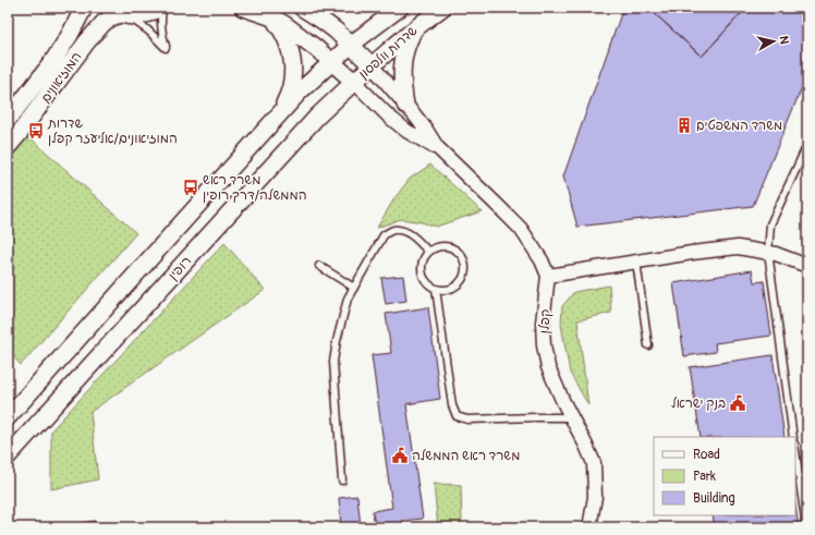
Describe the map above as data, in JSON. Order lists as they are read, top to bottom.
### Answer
{
  "streets": {
    "street": [
      "שדרות וולפסון",
      "המוזיאונים",
      "רופין",
      "קפלן"
    ]
  },
  "crossings": [
    ["שדרות וולפסון", "רופין"]
  ],
  "places": {
    "building": ["משרד המשפטים"],
    "bus stop": ["שדרות המוזיאונים/אליעזר קפלן", "משרד ראש הממשלה/דרך רופין"],
    "public building": ["בנק ישראל", "משרד ראש הממשלה"]
  },
  "legend": ["Road", "Park", "Building"],
  "north": "right"
}
